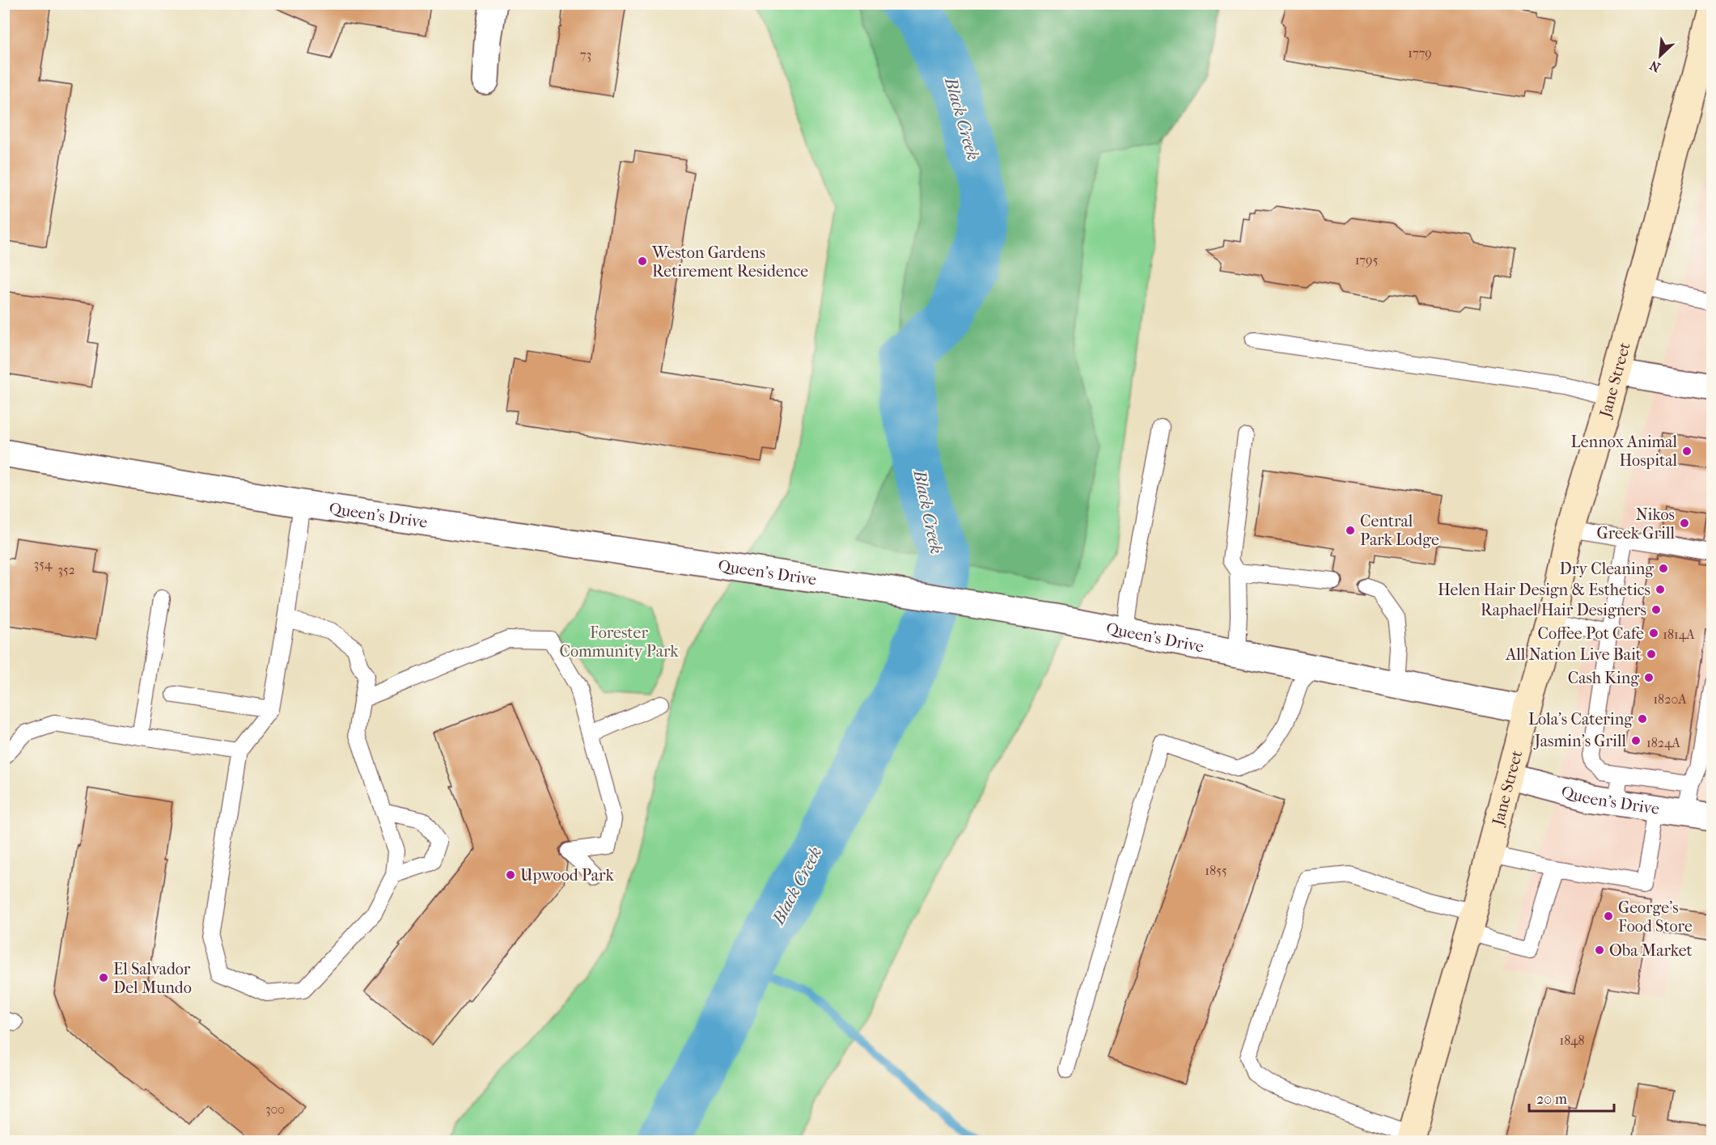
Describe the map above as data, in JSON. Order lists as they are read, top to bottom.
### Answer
{
  "streets": {
    "main road": ["Jane Street"],
    "street": ["Queen's Drive"]
  },
  "crossings": [
    ["Jane Street", "Queen's Drive"]
  ],
  "water": ["Black Creek"],
  "parks": ["Forester Community Park"],
  "places": [
    "Weston Gardens Retirement Residence",
    "Lennox Animal Hospital",
    "Nikos Greek Grill",
    "Central Park Lodge",
    "Dry Cleaning",
    "Helen Hair Design & Esthetics",
    "Raphael Hair Designers",
    "Coffee Pot Cafe",
    "All Nation Live Bait",
    "Cash King",
    "Lola's Catering",
    "Jasmin's Grill",
    "Upwood Park",
    "George's Food Store",
    "Oba Market",
    "El Salvador Del Mundo"
  ],
  "house_numbers": [
    "1779",
    "73",
    "1795",
    "354",
    "352",
    "1814A",
    "1820A",
    "1824A",
    "1855",
    "1848",
    "300"
  ],
  "scale_bar": "20 m",
  "north": "bottom left"
}
